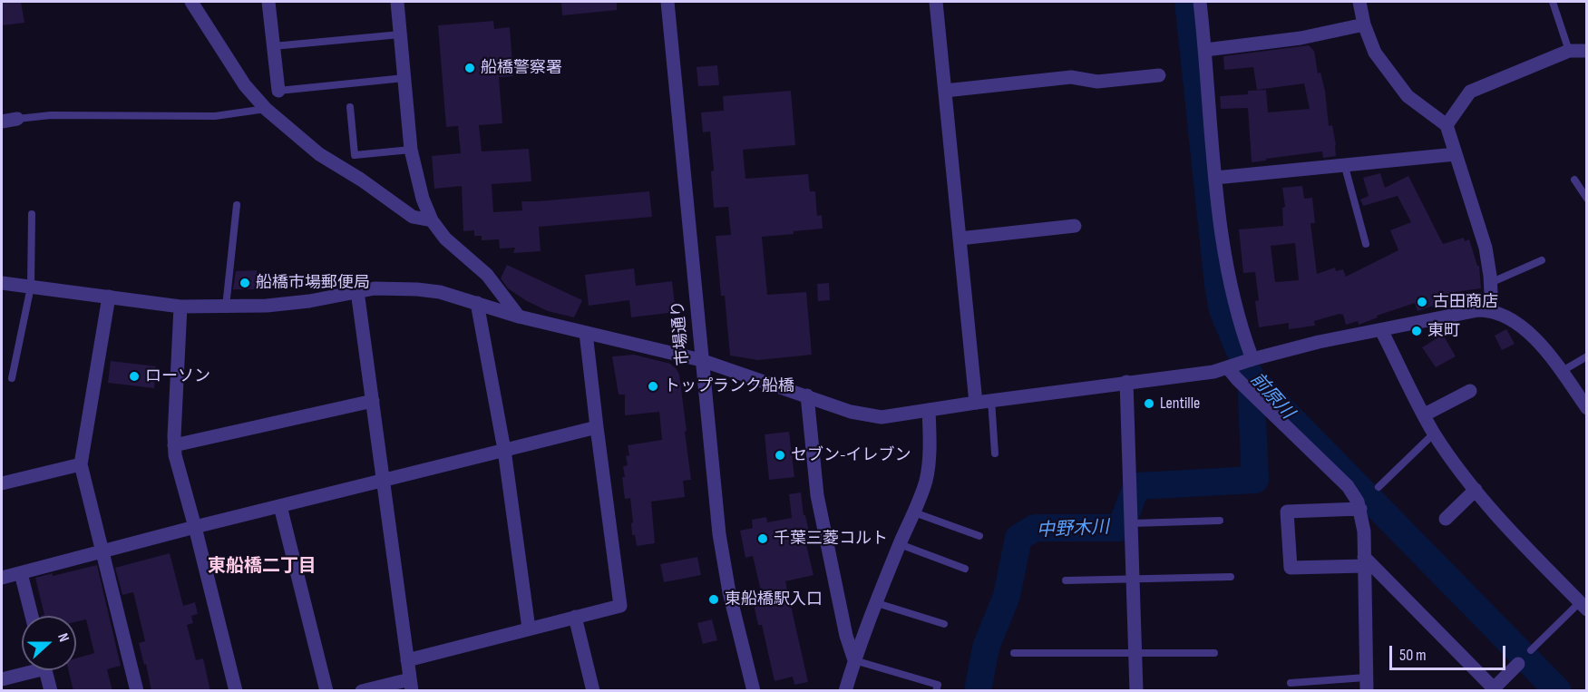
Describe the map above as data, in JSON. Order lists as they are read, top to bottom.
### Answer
{
  "streets": {
    "street": ["市場通り"]
  },
  "districts": ["東船橋二丁目"],
  "water": ["前原川", "中野木川"],
  "places": [
    "船橋警察署",
    "船橋市場郵便局",
    "古田商店",
    "東町",
    "ローソン",
    "トップランク船橋",
    "Lentille",
    "セブン-イレブン",
    "千葉三菱コルト",
    "東船橋駅入口"
  ],
  "scale_bar": "50 m",
  "north": "right"
}
